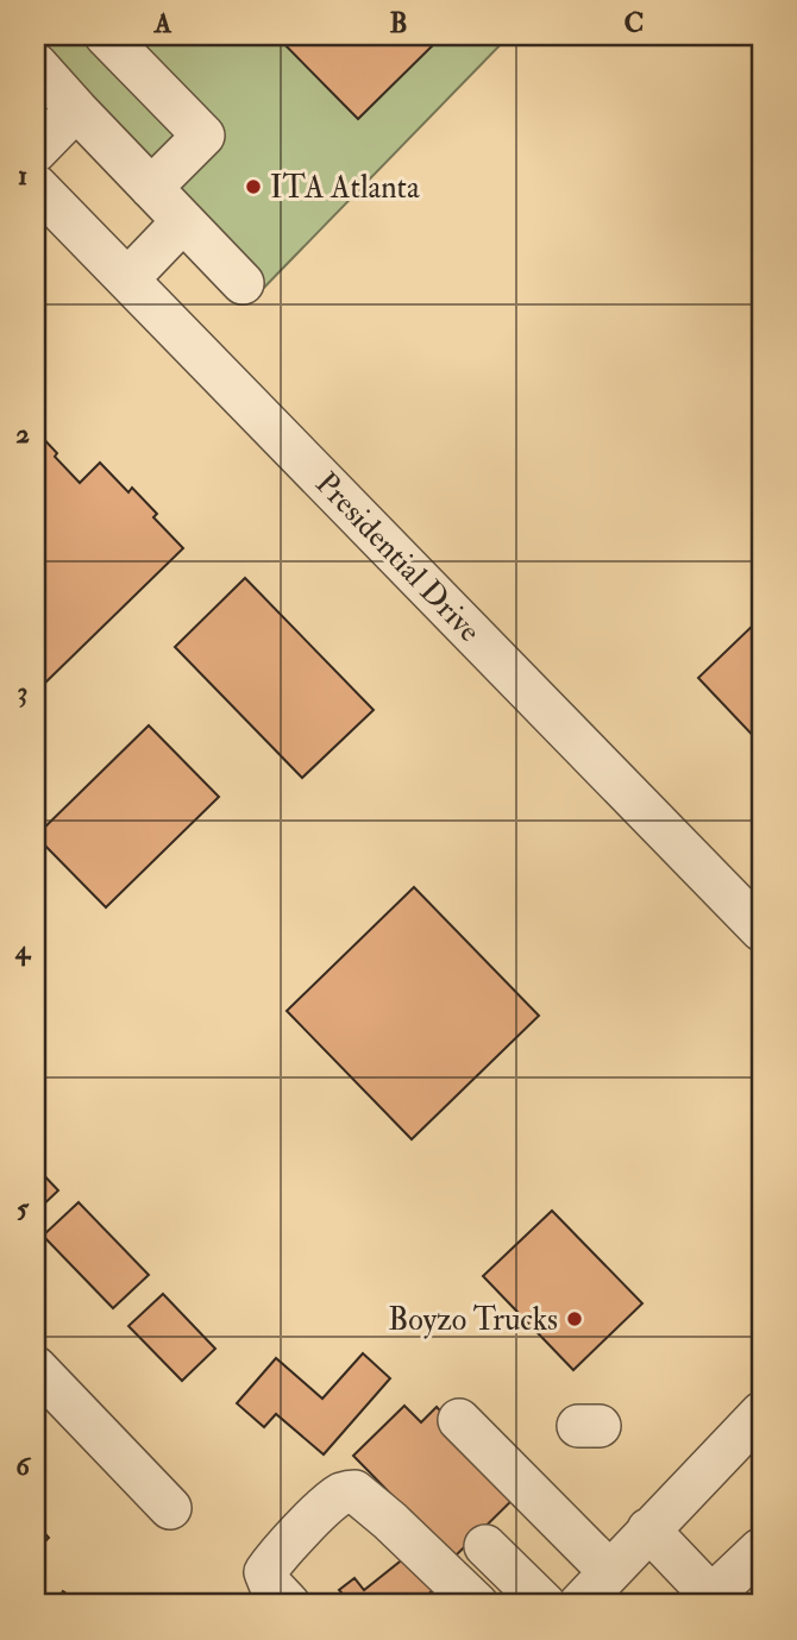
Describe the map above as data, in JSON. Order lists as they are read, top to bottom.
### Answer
{
  "streets": {
    "street": ["Presidential Drive"]
  },
  "places": ["ITA Atlanta", "Boyzo Trucks"],
  "grid": {
    "columns": ["A", "B", "C"],
    "rows": [
      "1",
      "2",
      "3",
      "4",
      "5",
      "6"
    ]
  }
}
